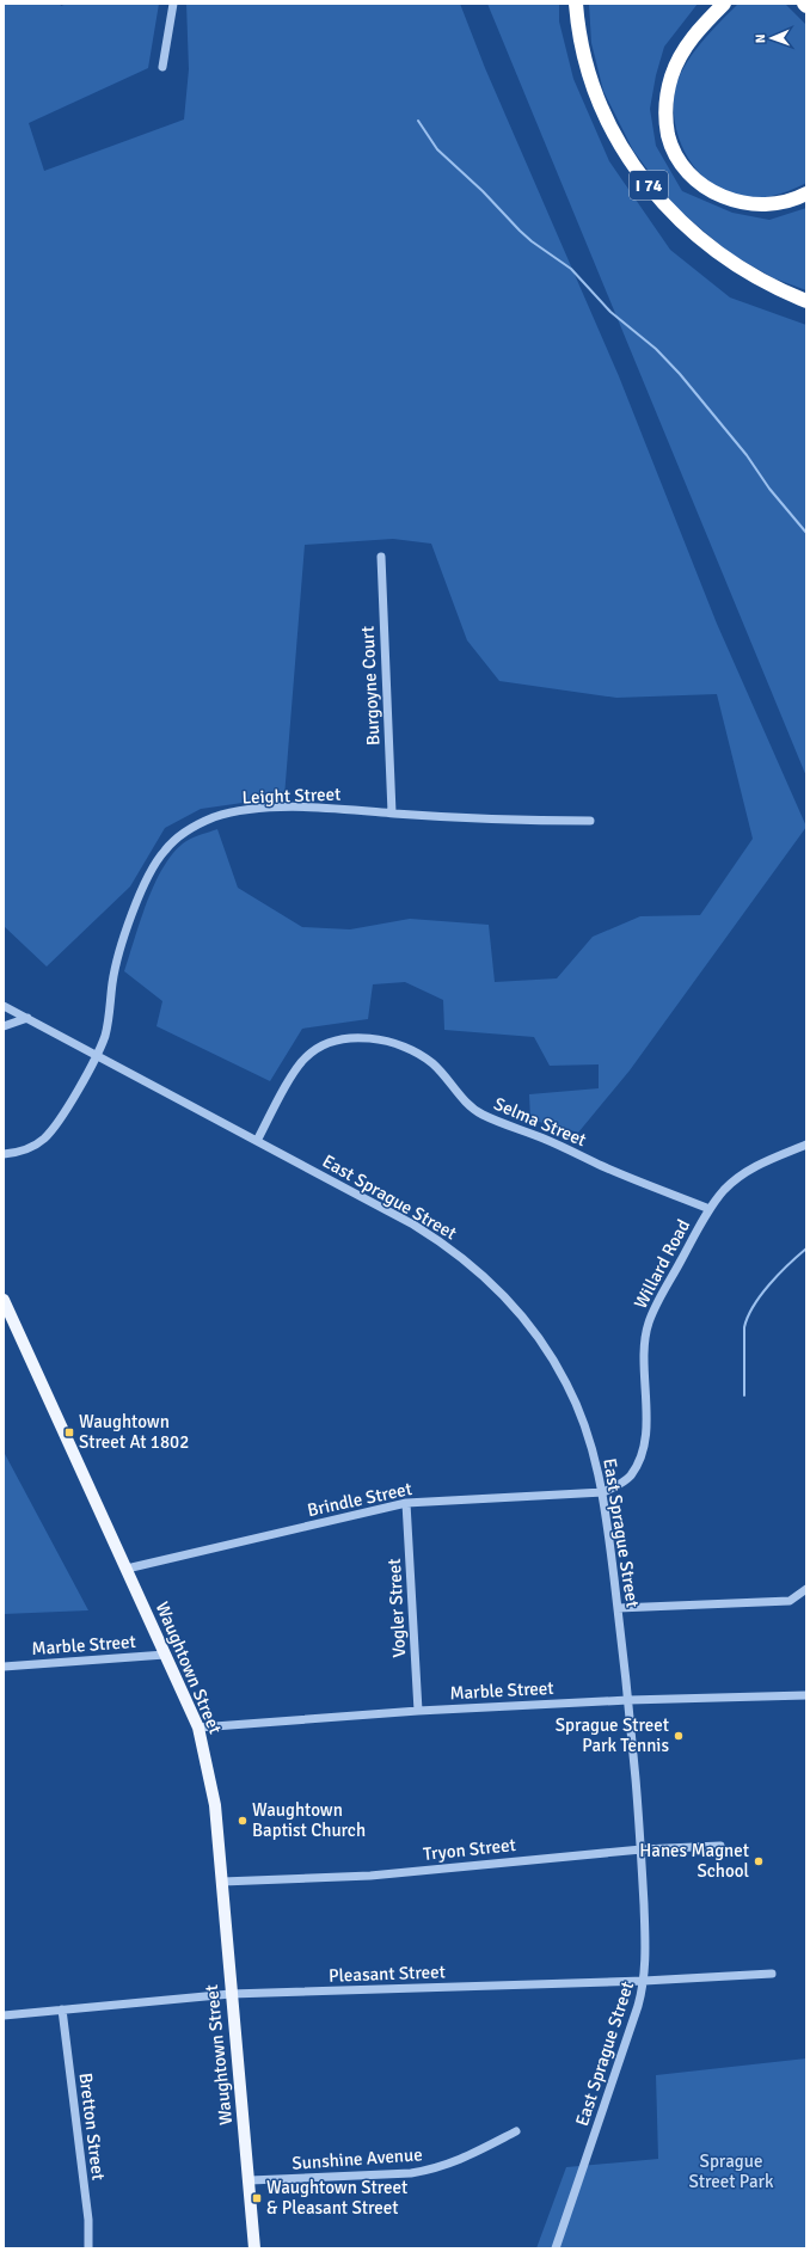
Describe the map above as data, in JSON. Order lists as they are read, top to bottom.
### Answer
{
  "streets": {
    "highway": ["I 74"],
    "main road": ["Waughtown Street"],
    "street": [
      "Burgoyne Court",
      "Leight Street",
      "Selma Street",
      "East Sprague Street",
      "Willard Road",
      "Brindle Street",
      "Vogler Street",
      "Marble Street",
      "Tryon Street",
      "Pleasant Street",
      "Bretton Street",
      "Sunshine Avenue"
    ]
  },
  "crossings": [
    ["Burgoyne Court", "Leight Street"],
    ["Leight Street", "East Sprague Street"],
    ["Selma Street", "East Sprague Street"],
    ["Selma Street", "Willard Road"],
    ["East Sprague Street", "Willard Road"],
    ["East Sprague Street", "Brindle Street"],
    ["East Sprague Street", "Marble Street"],
    ["East Sprague Street", "Tryon Street"],
    ["East Sprague Street", "Pleasant Street"],
    ["Willard Road", "Brindle Street"],
    ["Brindle Street", "Vogler Street"],
    ["Brindle Street", "Waughtown Street"],
    ["Vogler Street", "Marble Street"],
    ["Marble Street", "Waughtown Street"],
    ["Waughtown Street", "Tryon Street"],
    ["Waughtown Street", "Pleasant Street"],
    ["Waughtown Street", "Sunshine Avenue"],
    ["Pleasant Street", "Bretton Street"]
  ],
  "parks": ["Sprague Street Park"],
  "places": {
    "transit": ["Waughtown Street At 1802", "Waughtown Street & Pleasant Street"],
    "other": ["Sprague Street Park Tennis", "Waughtown Baptist Church", "Hanes Magnet School"]
  },
  "north": "left"
}
